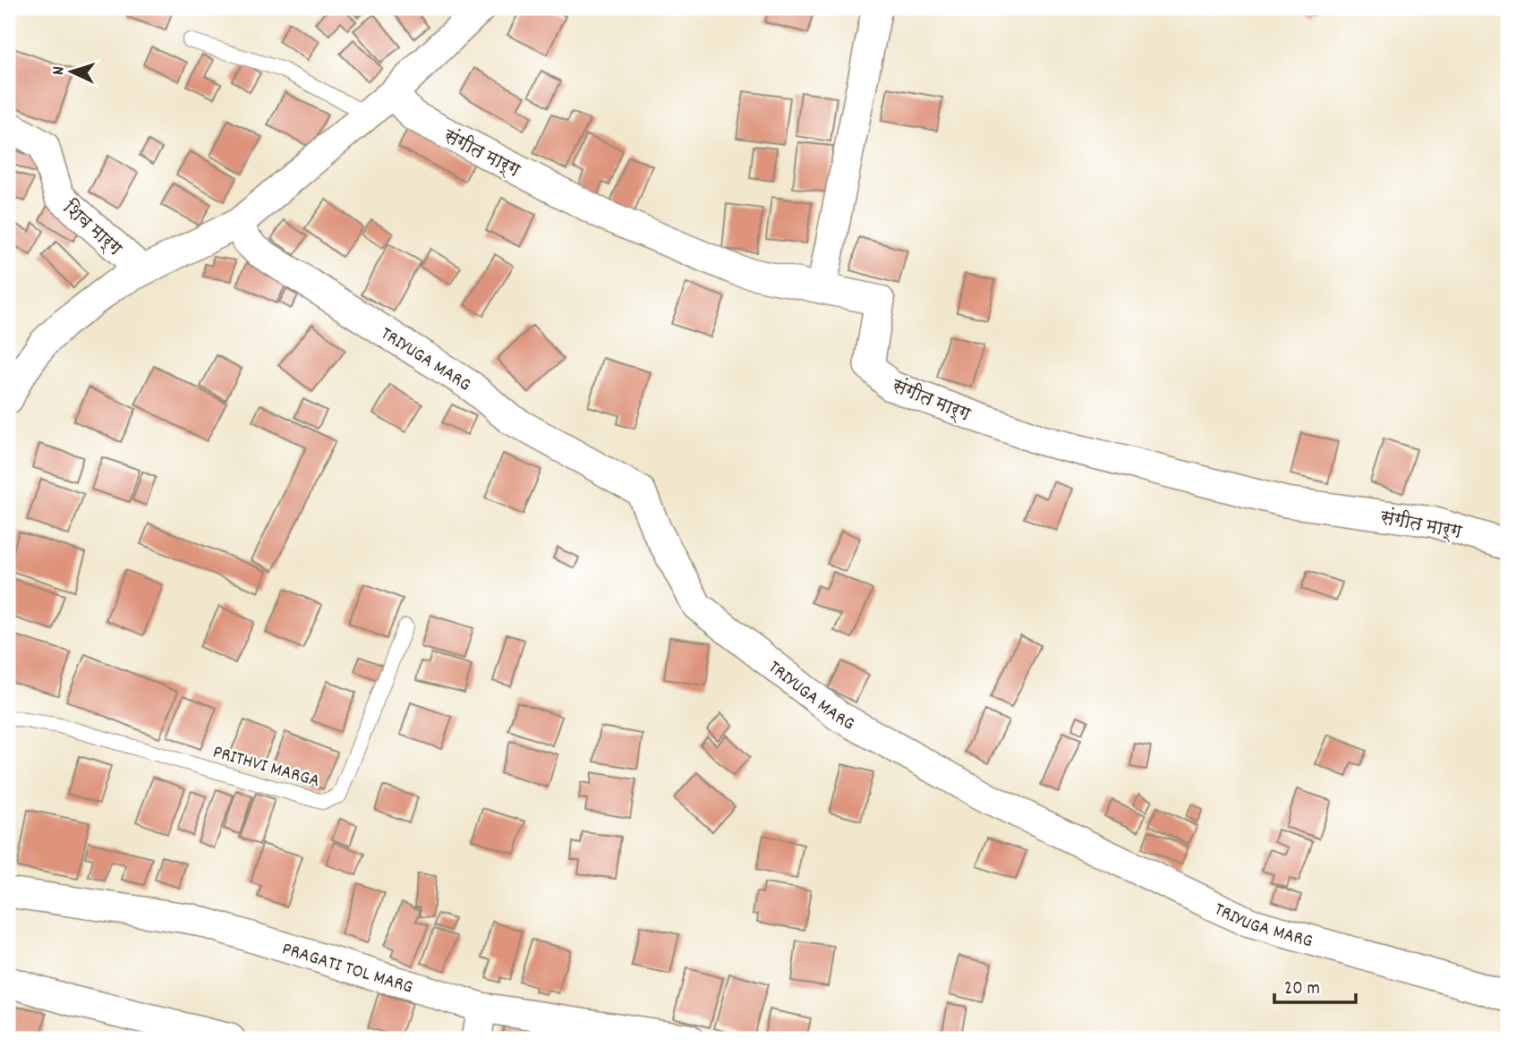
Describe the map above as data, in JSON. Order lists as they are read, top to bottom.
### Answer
{
  "streets": {
    "street": [
      "संगीत मार्ग",
      "शिव मार्ग",
      "TRIYUGA MARG",
      "PRAGATI TOL MARG"
    ],
    "lane": ["PRITHVI MARGA"]
  },
  "scale_bar": "20 m",
  "north": "left"
}
